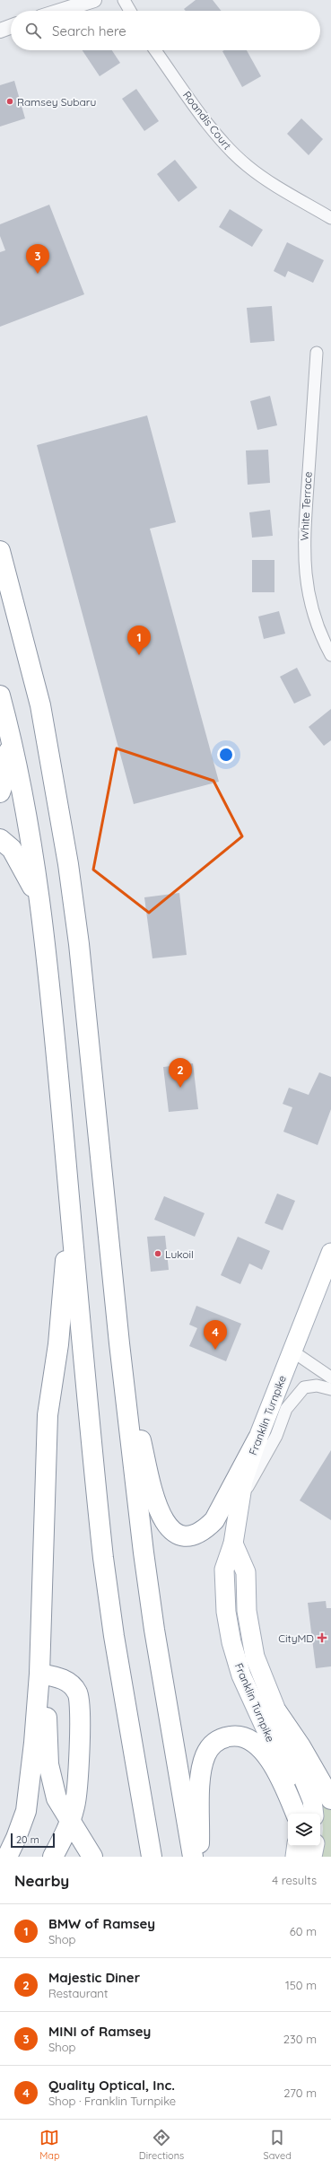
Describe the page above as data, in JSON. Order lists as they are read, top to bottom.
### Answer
{
  "streets": {
    "main road": ["Franklin Turnpike"],
    "street": ["Roandis Court", "White Terrace"]
  },
  "places": {
    "other": ["Ramsey Subaru", "Lukoil"],
    "health": ["CityMD"]
  },
  "scale_bar": "20 m",
  "page": {
    "search": "Search here",
    "pins": [
      "3",
      "1",
      "2",
      "4"
    ],
    "scale": "20 m",
    "heading": ["Nearby", "4 results"],
    "list": [
      {
        "mark": "1",
        "name": "BMW of Ramsey",
        "note": "Shop",
        "value": "60 m"
      },
      {
        "mark": "2",
        "name": "Majestic Diner",
        "note": "Restaurant",
        "value": "150 m"
      },
      {
        "mark": "3",
        "name": "MINI of Ramsey",
        "note": "Shop",
        "value": "230 m"
      },
      {
        "mark": "4",
        "name": "Quality Optical, Inc.",
        "note": "Shop · Franklin Turnpike",
        "value": "270 m"
      }
    ],
    "nav": ["Map", "Directions", "Saved"]
  }
}
